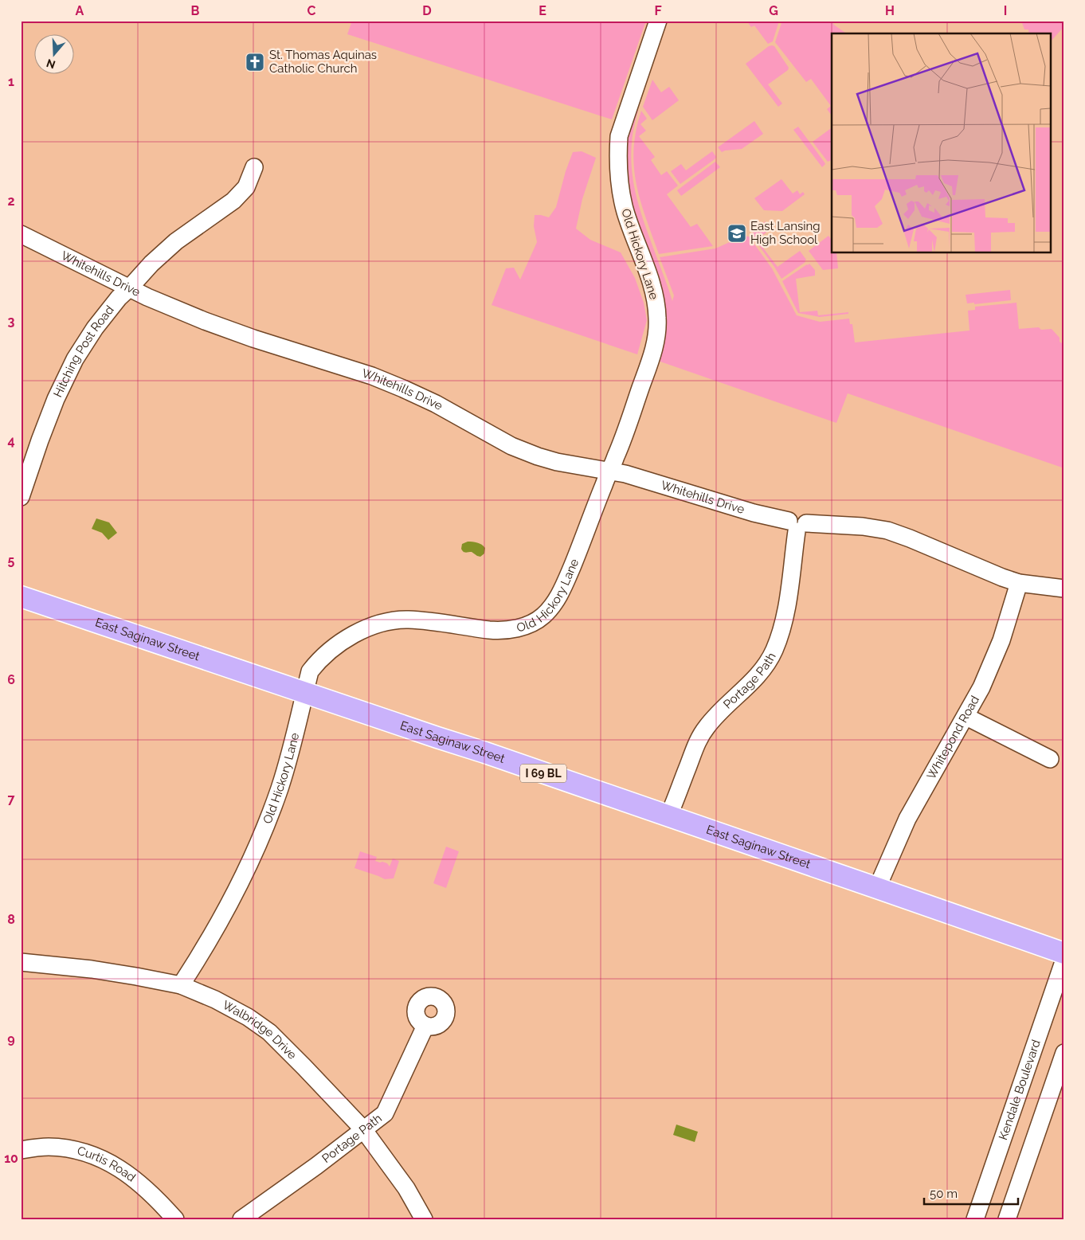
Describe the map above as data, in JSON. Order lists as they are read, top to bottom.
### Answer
{
  "streets": {
    "main road": ["East Saginaw Street", "I 69 BL"],
    "street": [
      "Old Hickory Lane",
      "Whitehills Drive",
      "Hitching Post Road",
      "Portage Path",
      "Whitepond Road",
      "Walbridge Drive",
      "Kendale Boulevard",
      "Curtis Road"
    ]
  },
  "crossings": [
    ["Old Hickory Lane", "Whitehills Drive"],
    ["Old Hickory Lane", "East Saginaw Street"],
    ["Old Hickory Lane", "Walbridge Drive"],
    ["Whitehills Drive", "Hitching Post Road"],
    ["Whitehills Drive", "Portage Path"],
    ["Whitehills Drive", "Whitepond Road"],
    ["East Saginaw Street", "Portage Path"],
    ["East Saginaw Street", "Whitepond Road"],
    ["Portage Path", "Walbridge Drive"]
  ],
  "places": {
    "church": ["St. Thomas Aquinas Catholic Church"],
    "school or university": ["East Lansing High School"]
  },
  "scale_bar": "50 m",
  "north": "bottom",
  "grid": {
    "columns": [
      "A",
      "B",
      "C",
      "D",
      "E",
      "F",
      "G",
      "H",
      "I"
    ],
    "rows": [
      "1",
      "2",
      "3",
      "4",
      "5",
      "6",
      "7",
      "8",
      "9",
      "10"
    ]
  }
}
